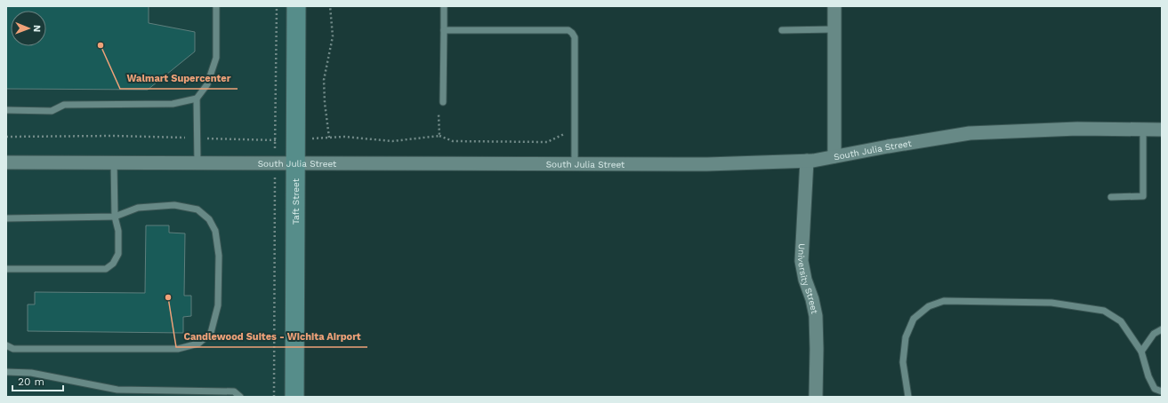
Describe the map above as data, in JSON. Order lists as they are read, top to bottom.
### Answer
{
  "streets": {
    "street": ["South Julia Street", "Taft Street", "University Street"]
  },
  "crossings": [
    ["South Julia Street", "Taft Street"],
    ["South Julia Street", "University Street"]
  ],
  "places": ["Walmart Supercenter", "Candlewood Suites - Wichita Airport"],
  "scale_bar": "20 m",
  "north": "right"
}
